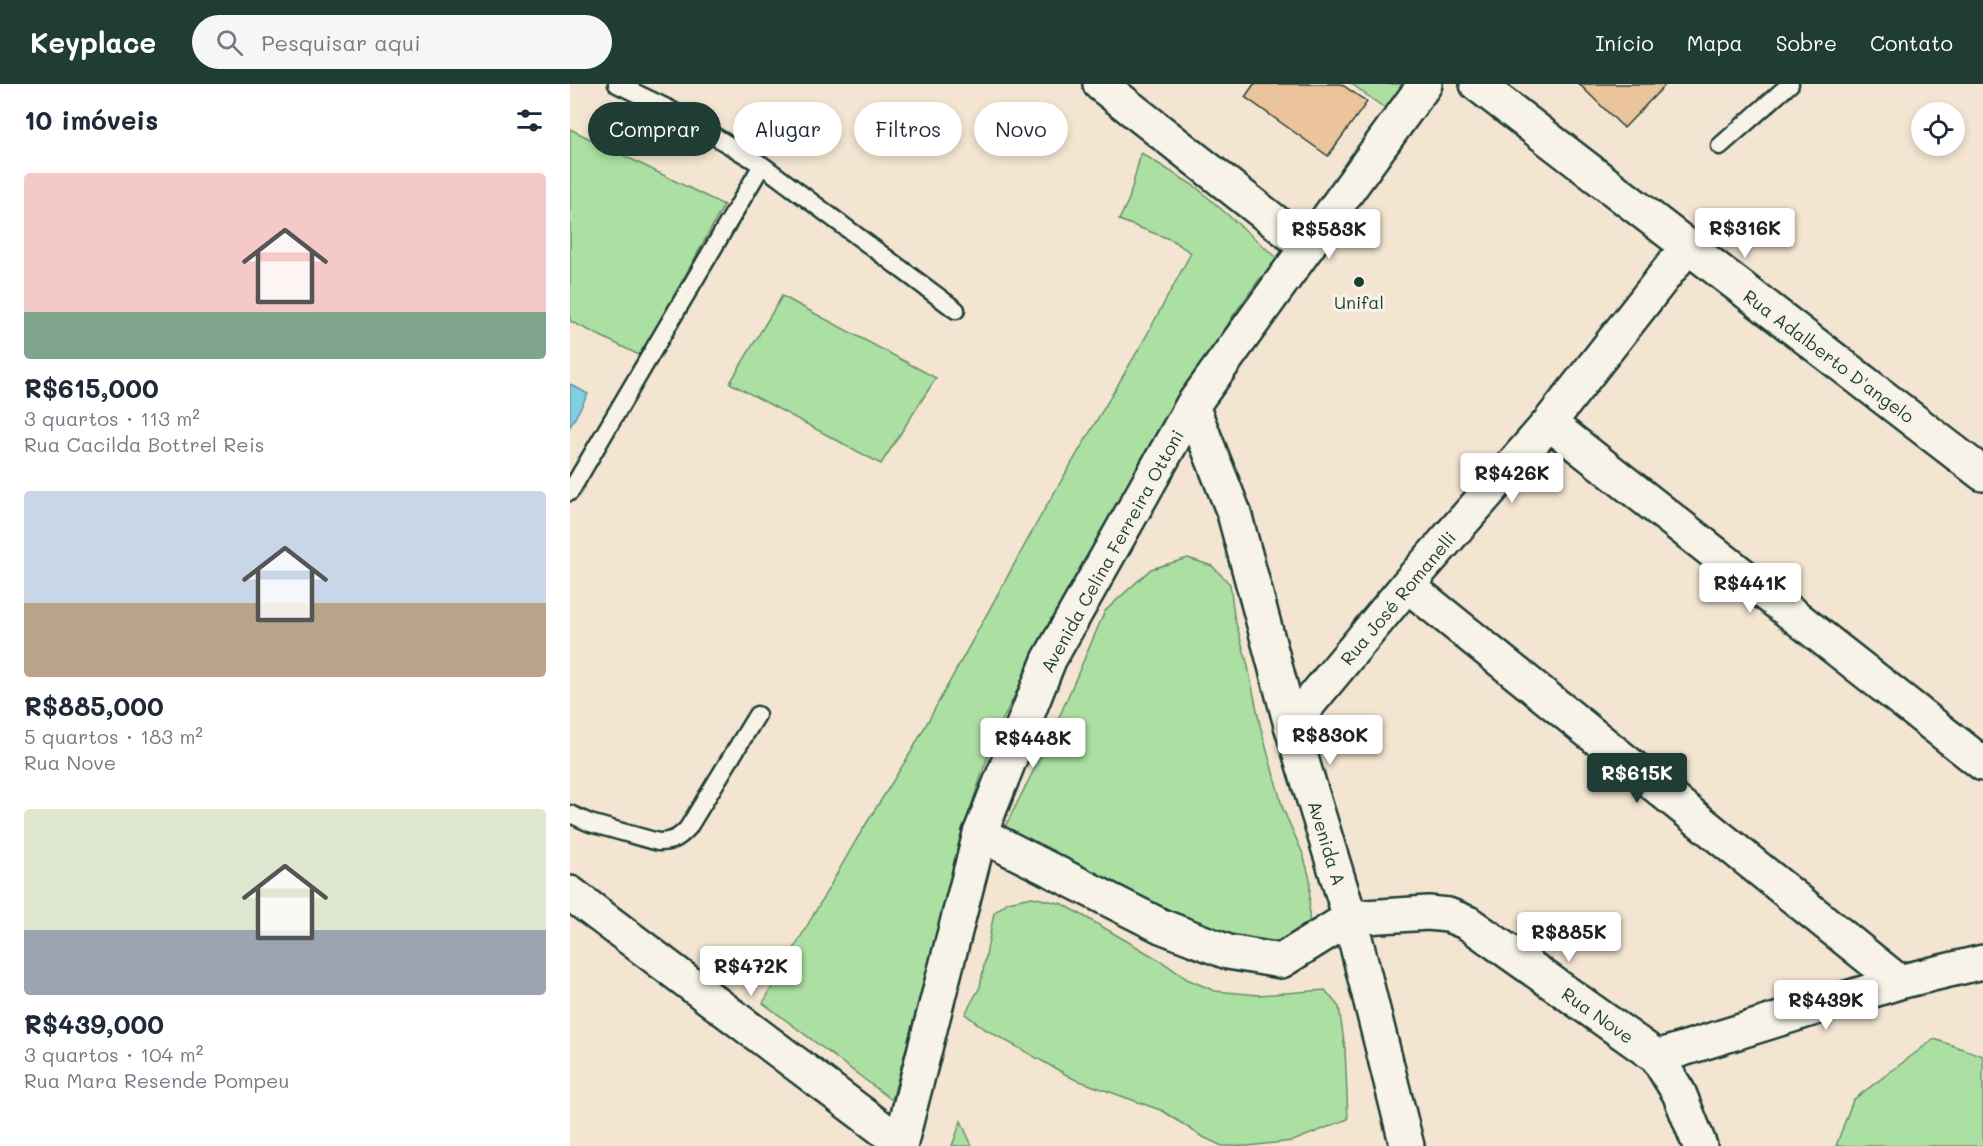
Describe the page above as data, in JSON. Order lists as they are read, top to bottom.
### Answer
{
  "streets": {
    "street": [
      "Rua Adalberto D'angelo",
      "Avenida Celina Ferreira Ottoni",
      "Rua José Romanelli",
      "Avenida A",
      "Rua Nove"
    ]
  },
  "crossings": [
    ["Rua Adalberto D'angelo", "Rua José Romanelli"],
    ["Avenida Celina Ferreira Ottoni", "Avenida A"],
    ["Rua José Romanelli", "Avenida A"],
    ["Avenida A", "Rua Nove"]
  ],
  "places": ["Unifal"],
  "page": {
    "header": "Keyplace",
    "search": "Pesquisar aqui",
    "nav": [
      "Início",
      "Mapa",
      "Sobre",
      "Contato"
    ],
    "heading": "10 imóveis",
    "chip": [
      "Comprar",
      "Alugar",
      "Filtros",
      "Novo"
    ],
    "list": [
      {
        "name": "R$615,000",
        "note": "3 quartos · 113 m² · Rua Cacilda Bottrel Reis"
      },
      {
        "name": "R$885,000",
        "note": "5 quartos · 183 m² · Rua Nove"
      },
      {
        "name": "R$439,000",
        "note": "3 quartos · 104 m² · Rua Mara Resende Pompeu"
      }
    ],
    "price": [
      "R$316K",
      "R$583K",
      "R$426K",
      "R$441K",
      "R$830K",
      "R$448K",
      "R$615K",
      "R$885K",
      "R$472K",
      "R$439K"
    ]
  }
}
